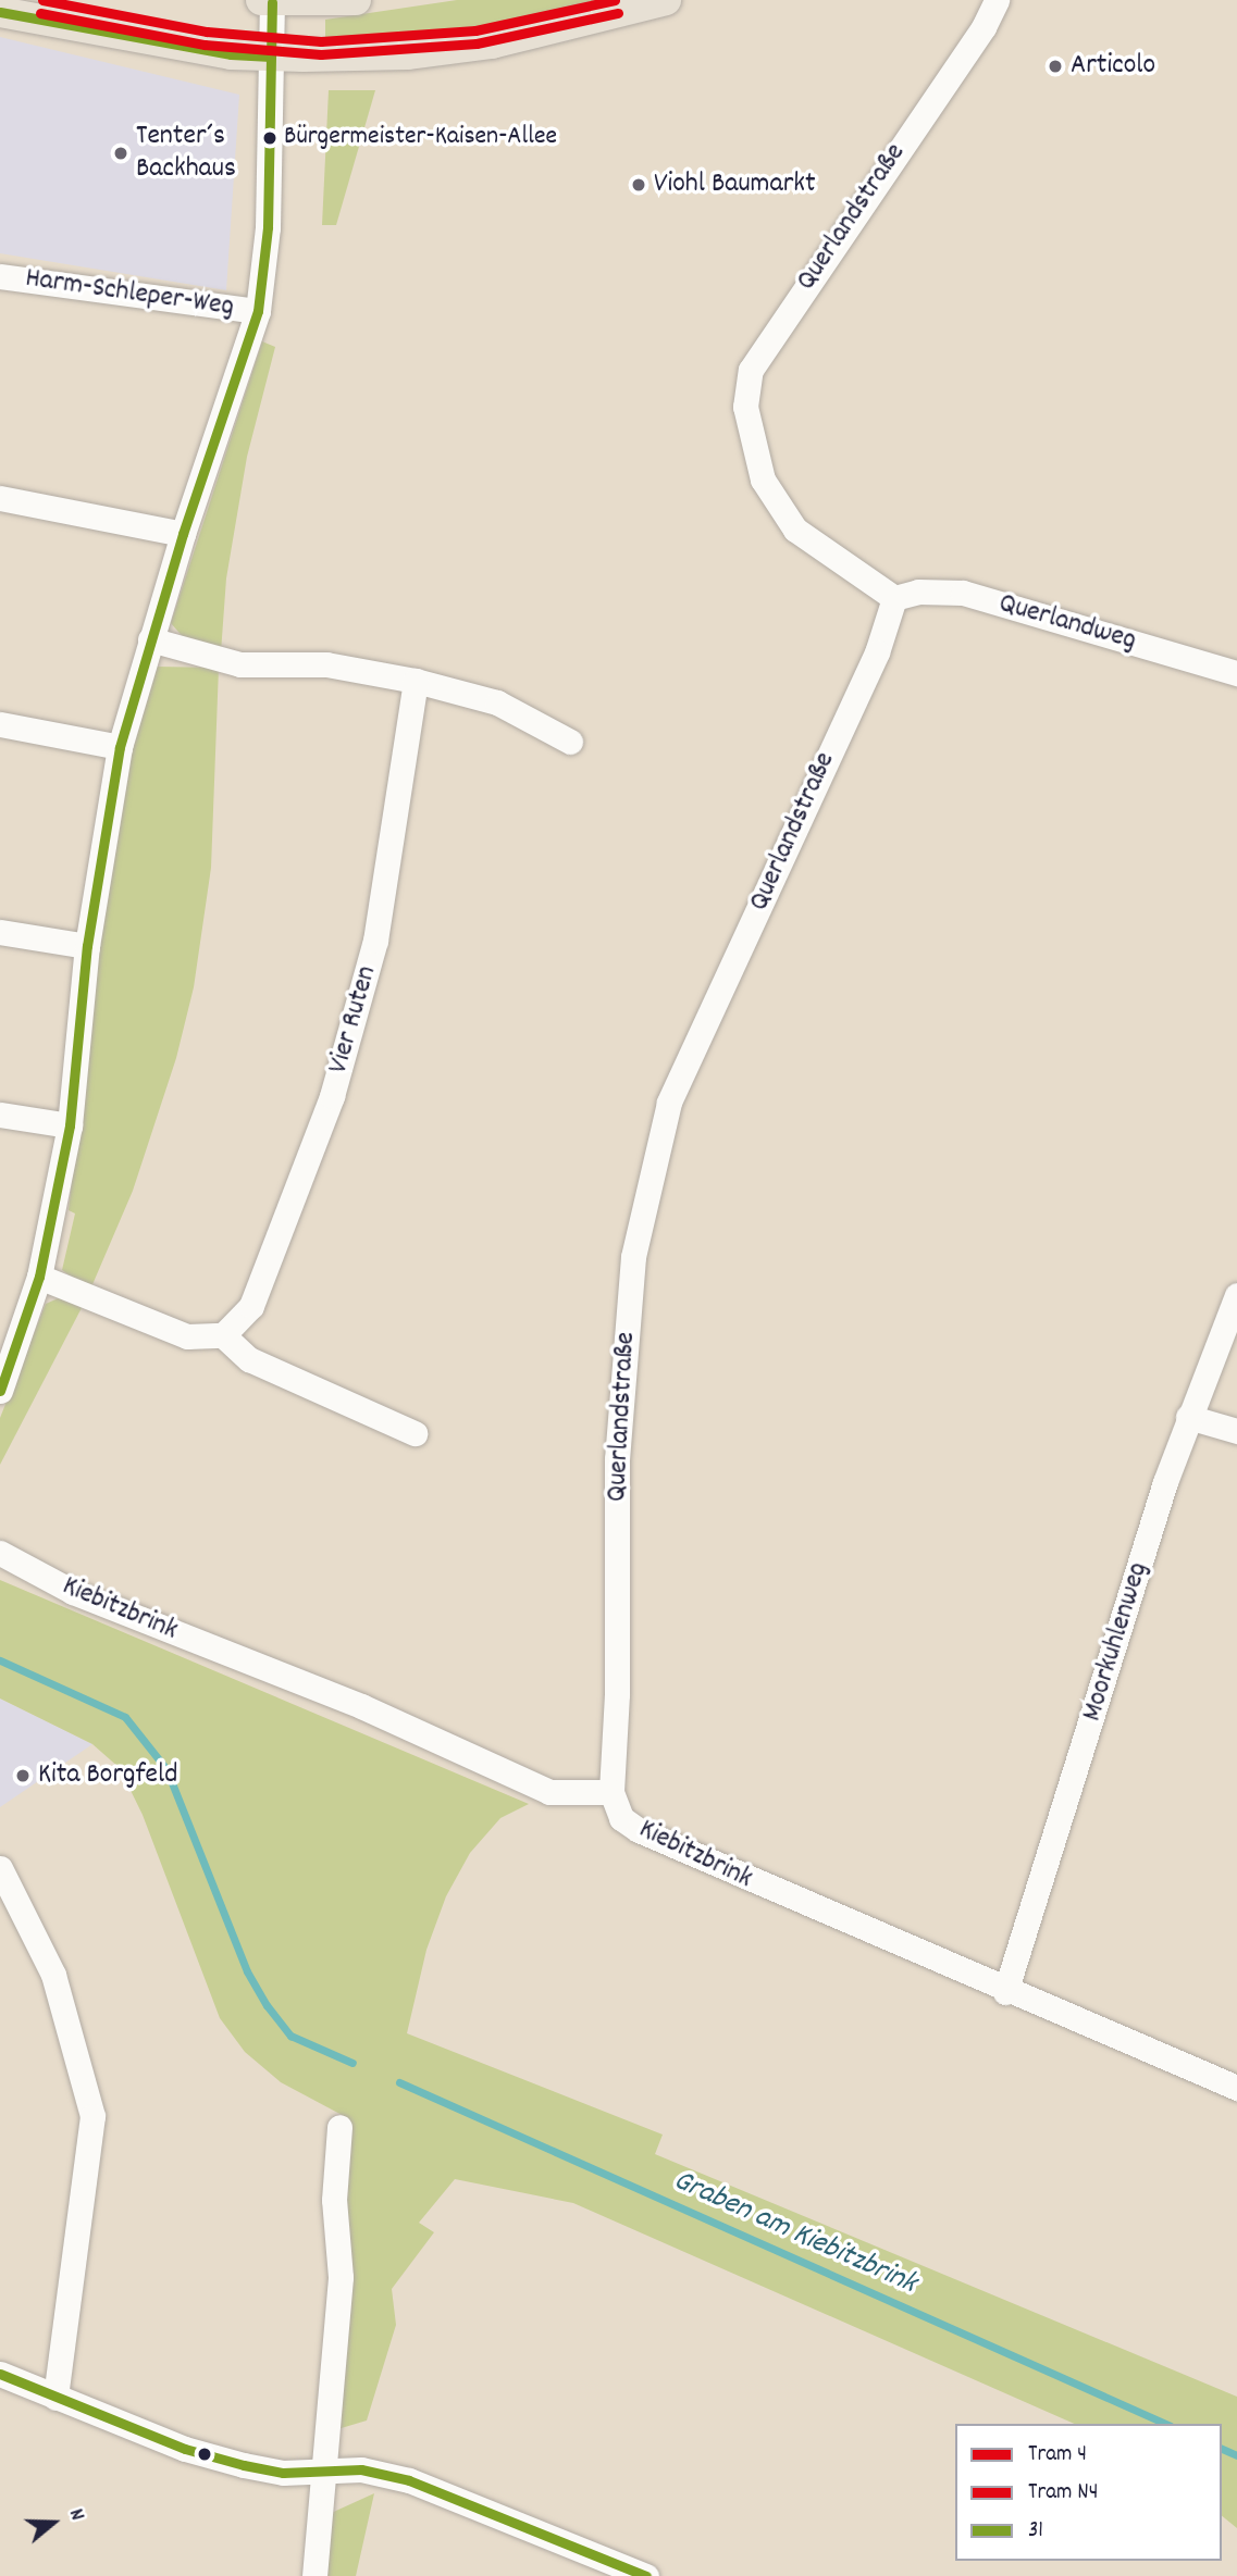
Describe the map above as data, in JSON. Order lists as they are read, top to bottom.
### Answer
{
  "streets": {
    "street": [
      "Querlandstraße",
      "Harm-Schleper-Weg",
      "Querlandweg",
      "Vier Ruten",
      "Kiebitzbrink",
      "Moorkuhlenweg"
    ]
  },
  "crossings": [
    ["Querlandstraße", "Querlandweg"],
    ["Querlandstraße", "Kiebitzbrink"],
    ["Kiebitzbrink", "Moorkuhlenweg"]
  ],
  "water": ["Graben am Kiebitzbrink"],
  "places": [
    "Articolo",
    "Bürgermeister-Kaisen-Allee",
    "Tenter´s Backhaus",
    "Viohl Baumarkt",
    "Kita Borgfeld"
  ],
  "lines": ["tram line 4", "transit line 31", "tram line N4"],
  "legend": ["Tram 4", "Tram N4", "31"],
  "north": "right"
}
